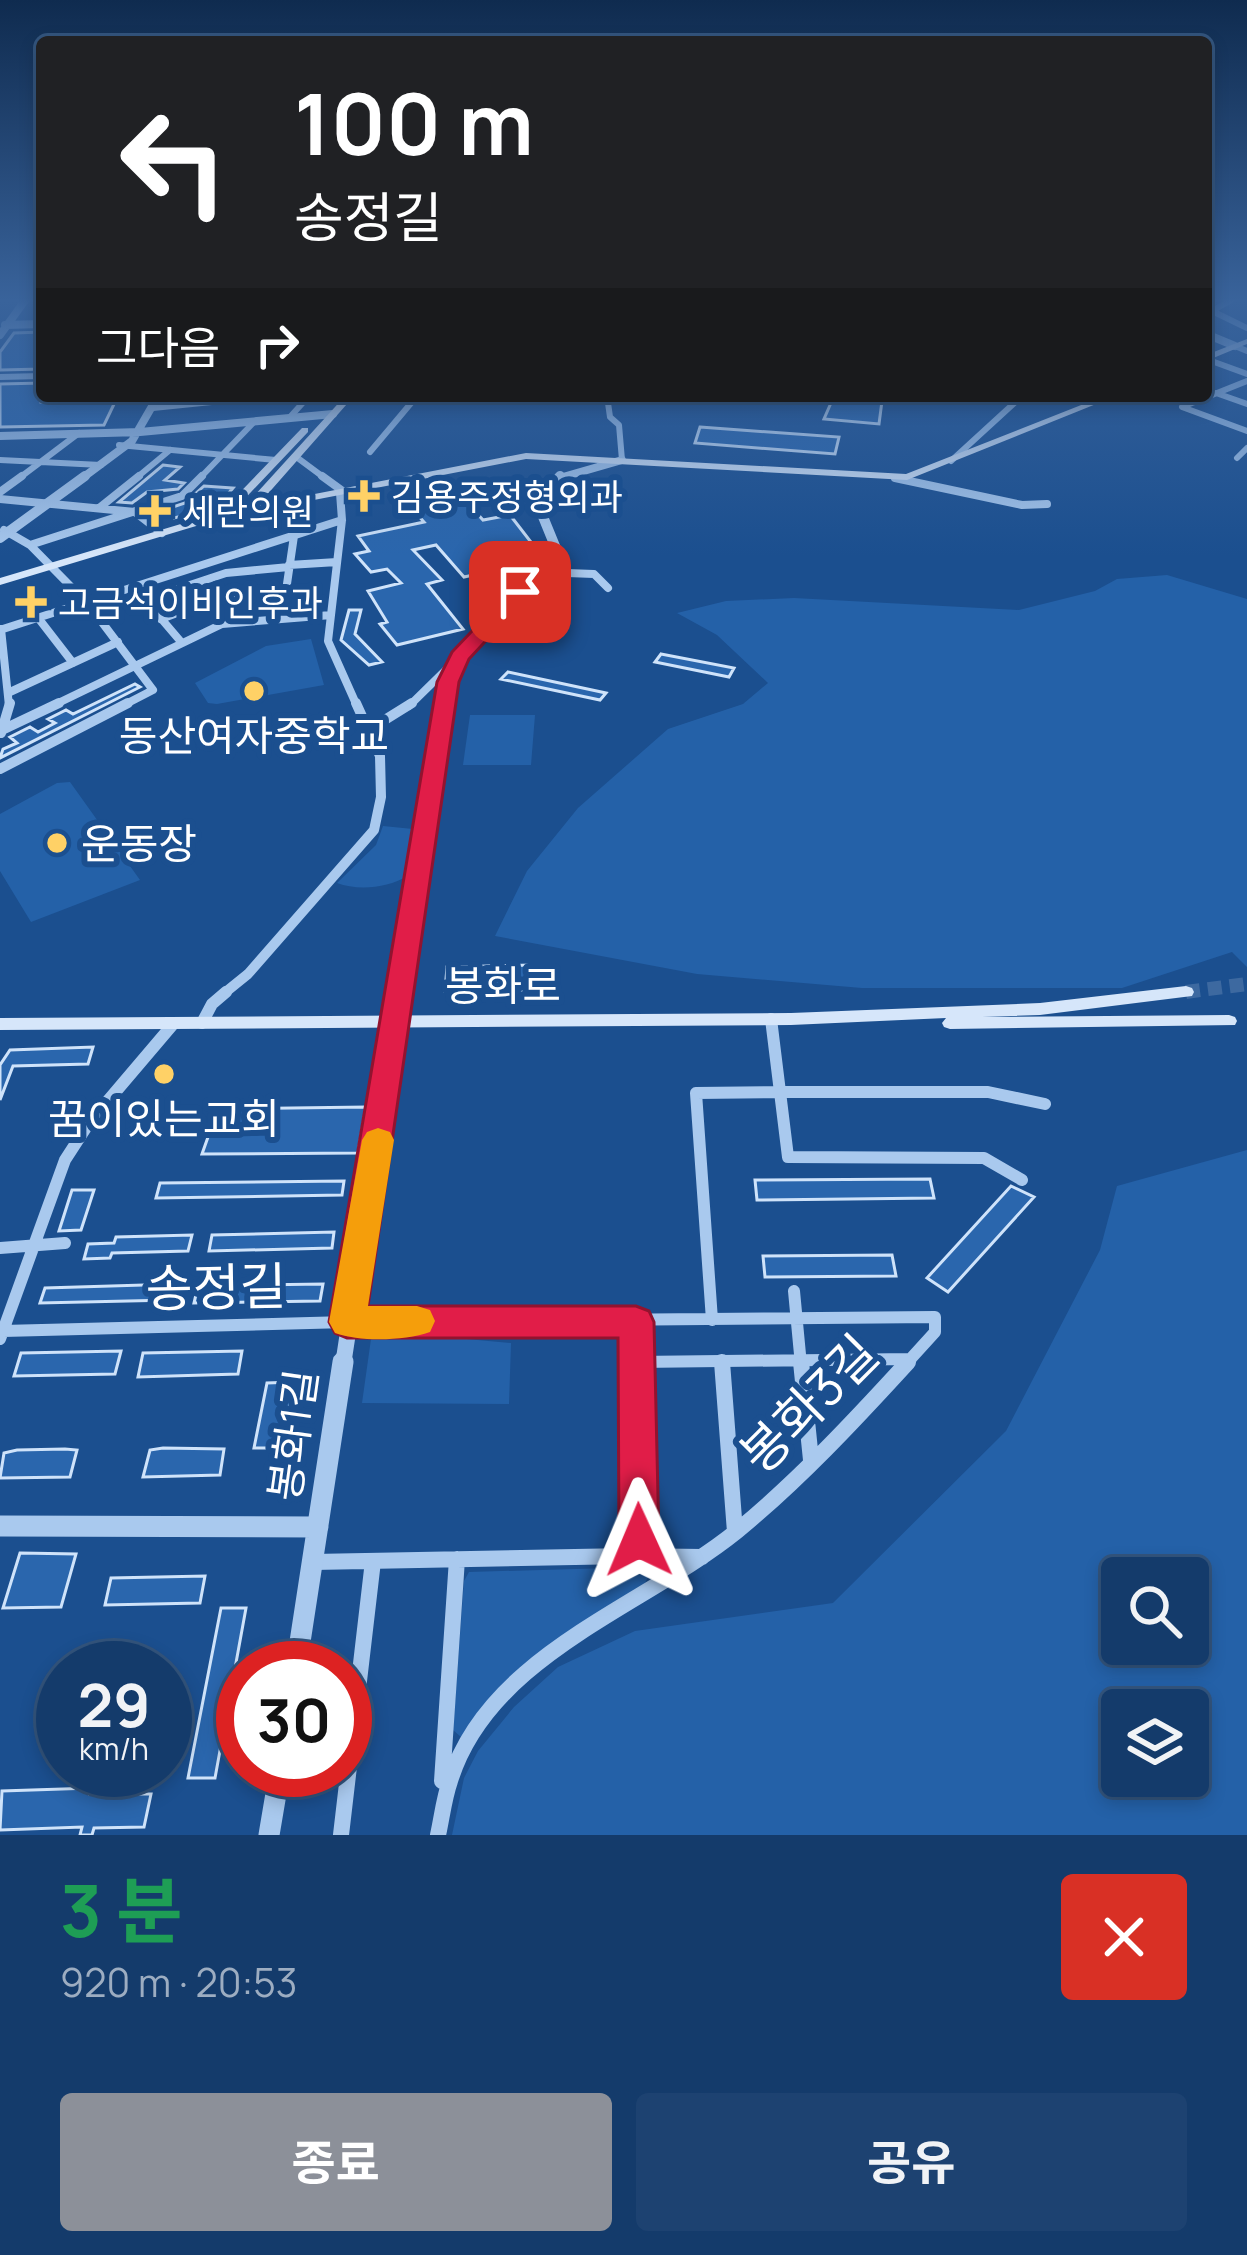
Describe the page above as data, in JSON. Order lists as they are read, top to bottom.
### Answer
{
  "streets": {
    "main road": ["봉화로"],
    "street": ["송정길", "봉화3길", "봉화1길"]
  },
  "crossings": [
    ["봉화로", "봉화1길"],
    ["송정길", "봉화3길"],
    ["송정길", "봉화1길"]
  ],
  "places": {
    "health": ["김용주정형외과", "세란의원", "고금석이비인후과"],
    "other": ["동산여자중학교", "운동장", "꿈이있는교회"]
  },
  "page": {
    "turn": ["100 m", "송정길"],
    "then": "그다음",
    "speed": "29 km/h",
    "limit": "30",
    "heading": ["3 분", "920 m · 20:53"],
    "buttons": ["종료", "공유"]
  }
}
